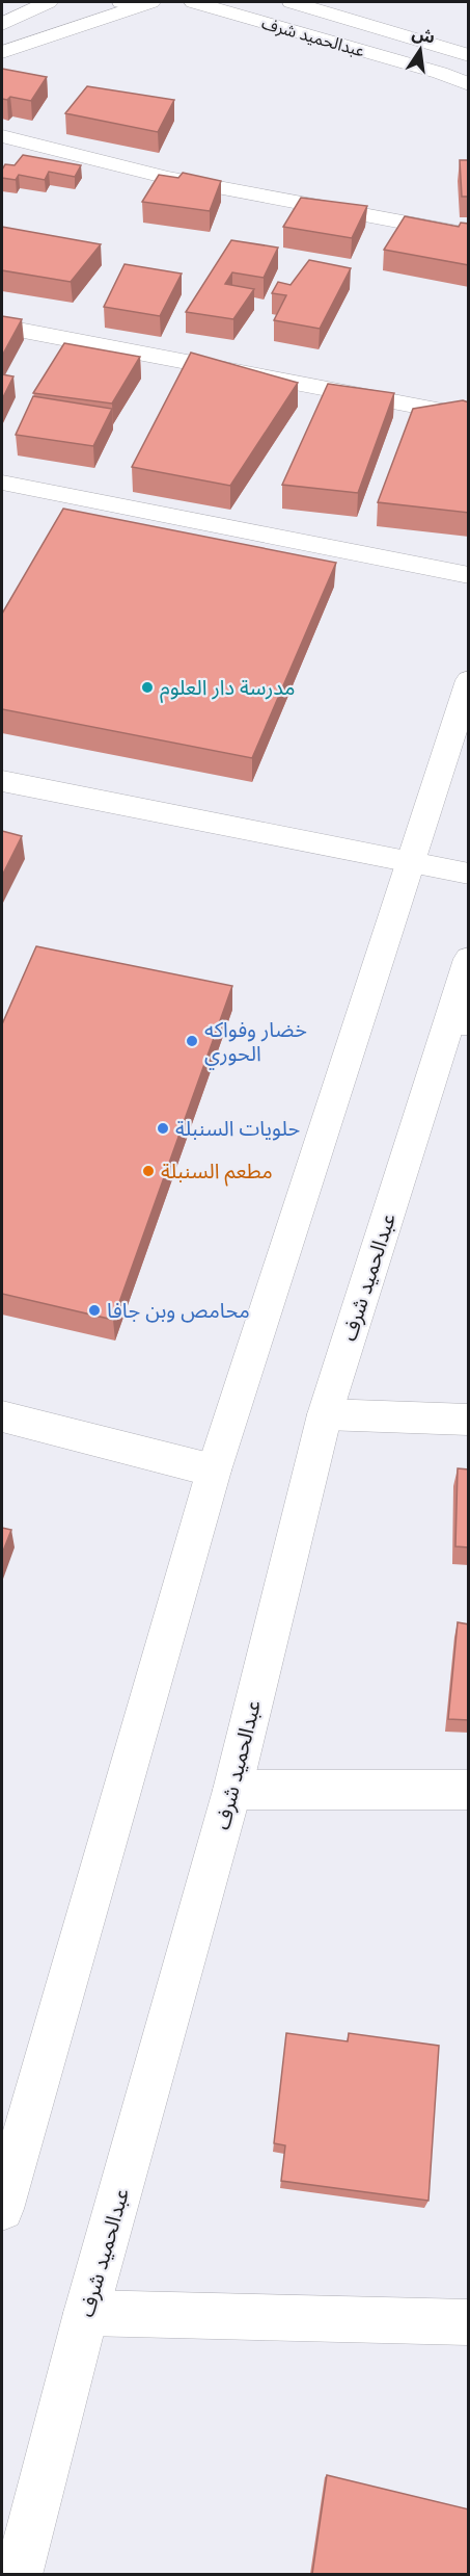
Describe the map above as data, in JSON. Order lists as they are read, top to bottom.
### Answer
{
  "streets": {
    "main road": ["عبدالحميد شرف"]
  },
  "places": [
    "مدرسة دار العلوم",
    "خضار وفواكه الحوري",
    "حلويات السنبلة",
    "مطعم السنبلة",
    "محامص وبن جافا"
  ],
  "north": "top"
}
